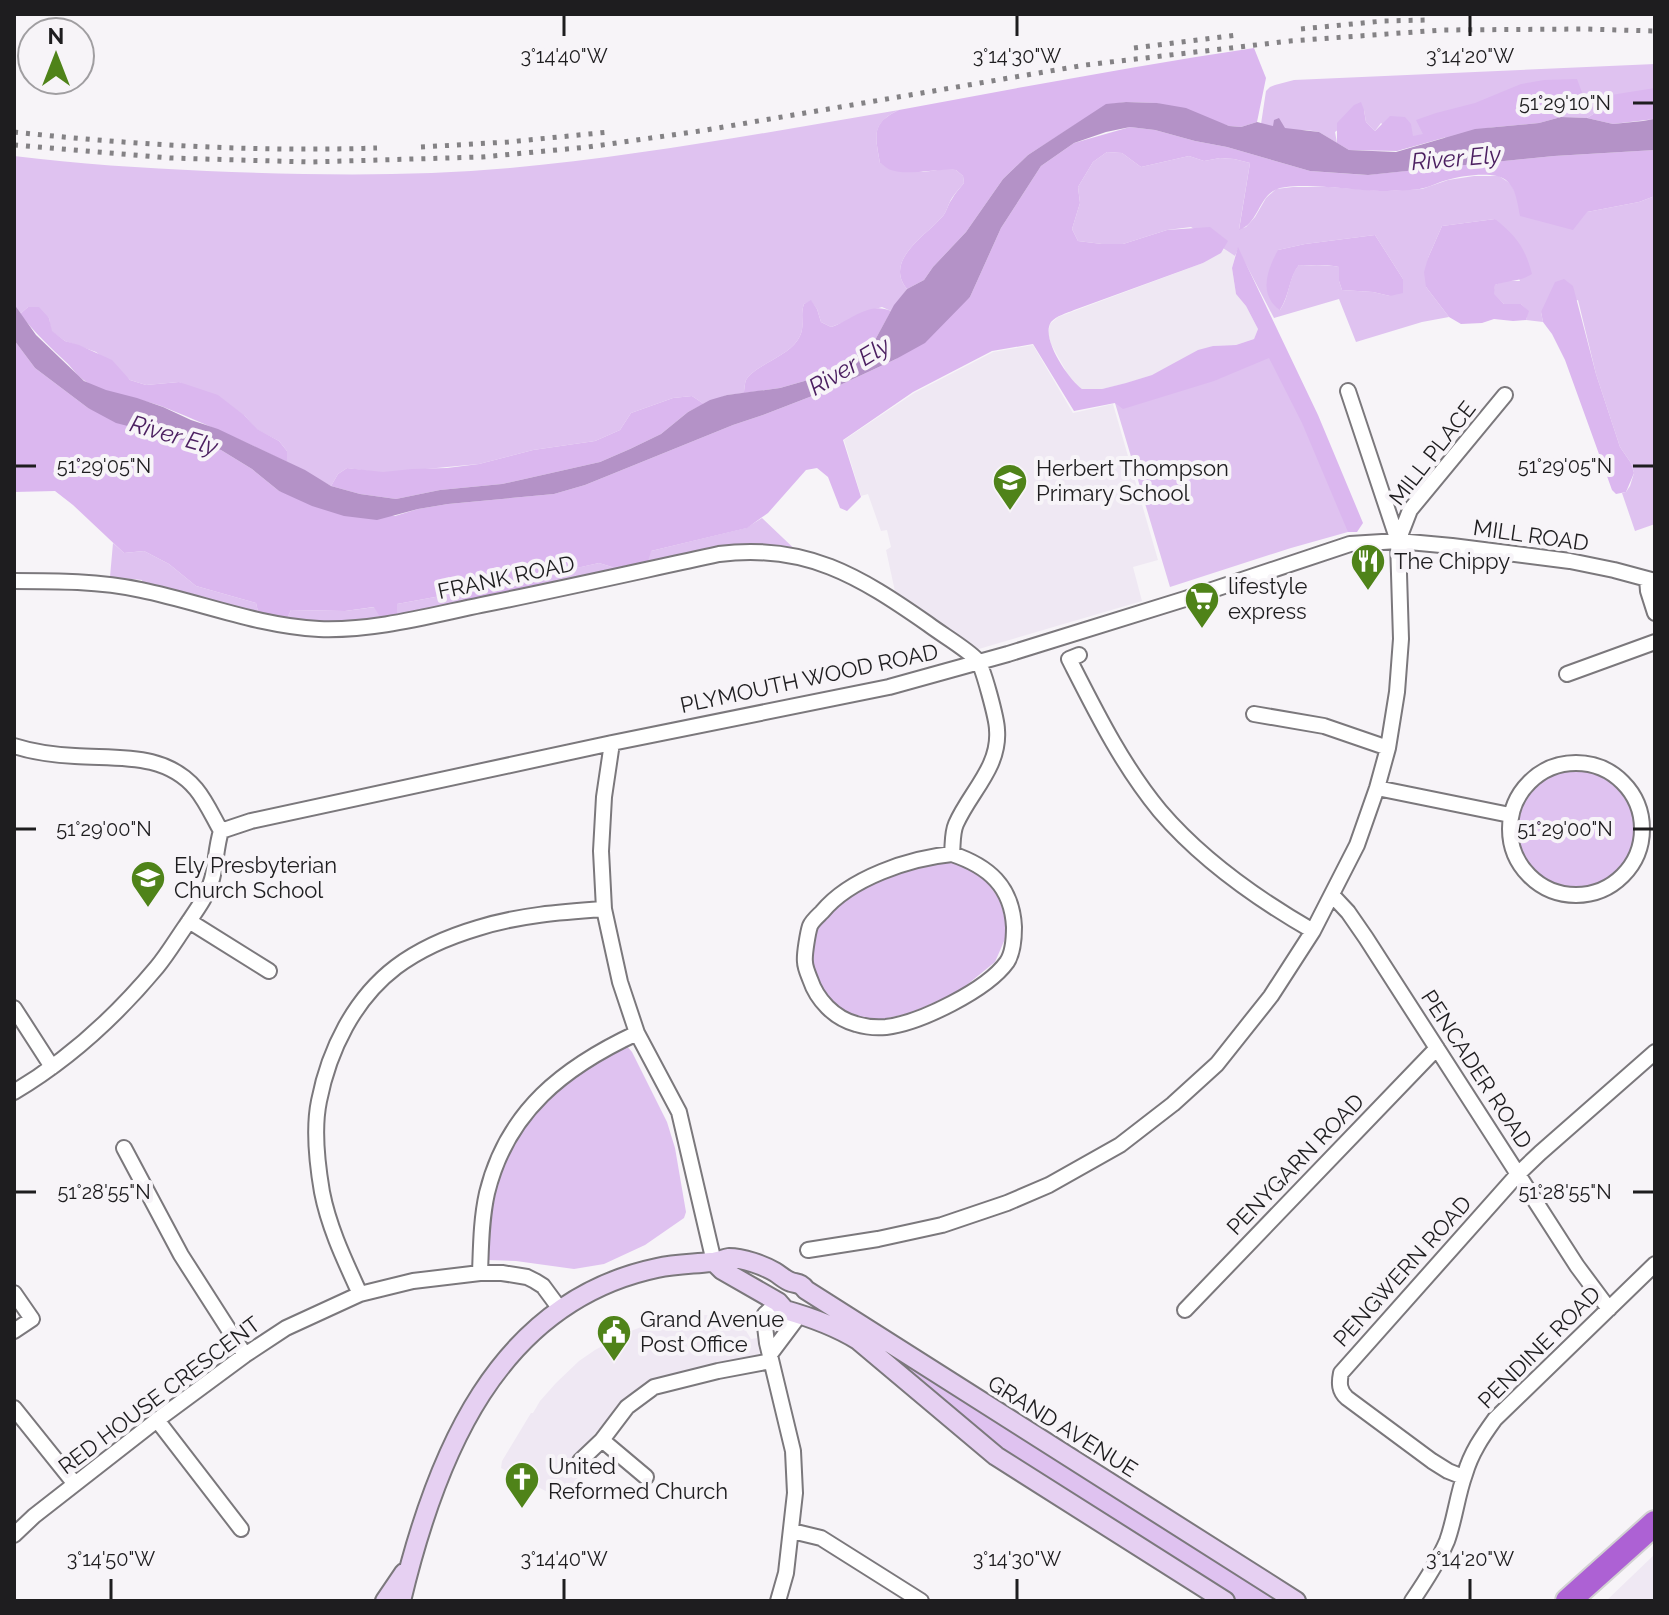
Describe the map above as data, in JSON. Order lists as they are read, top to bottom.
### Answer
{
  "streets": {
    "street": [
      "MILL PLACE",
      "MILL ROAD",
      "FRANK ROAD",
      "PLYMOUTH WOOD ROAD",
      "PENCADER ROAD",
      "PENYGARN ROAD",
      "PENGWERN ROAD",
      "PENDINE ROAD",
      "RED HOUSE CRESCENT",
      "GRAND AVENUE"
    ]
  },
  "crossings": [
    ["MILL PLACE", "MILL ROAD"],
    ["MILL PLACE", "PLYMOUTH WOOD ROAD"],
    ["MILL ROAD", "PLYMOUTH WOOD ROAD"],
    ["FRANK ROAD", "PLYMOUTH WOOD ROAD"],
    ["PENCADER ROAD", "PENYGARN ROAD"],
    ["PENCADER ROAD", "PENGWERN ROAD"],
    ["PENCADER ROAD", "PENDINE ROAD"],
    ["PENGWERN ROAD", "PENDINE ROAD"],
    ["RED HOUSE CRESCENT", "GRAND AVENUE"]
  ],
  "water": ["River Ely"],
  "places": {
    "school or university": ["Herbert Thompson Primary School", "Ely Presbyterian Church School"],
    "restaurant": ["The Chippy"],
    "supermarket": ["lifestyle express"],
    "public building": ["Grand Avenue Post Office"],
    "church": ["United Reformed Church"]
  },
  "north": "top",
  "coordinates": [
    "3°14'40\"W",
    "3°14'30\"W",
    "3°14'20\"W",
    "51°29'10\"N",
    "51°29'05\"N",
    "51°29'00\"N",
    "51°28'55\"N",
    "3°14'50\"W"
  ]
}
